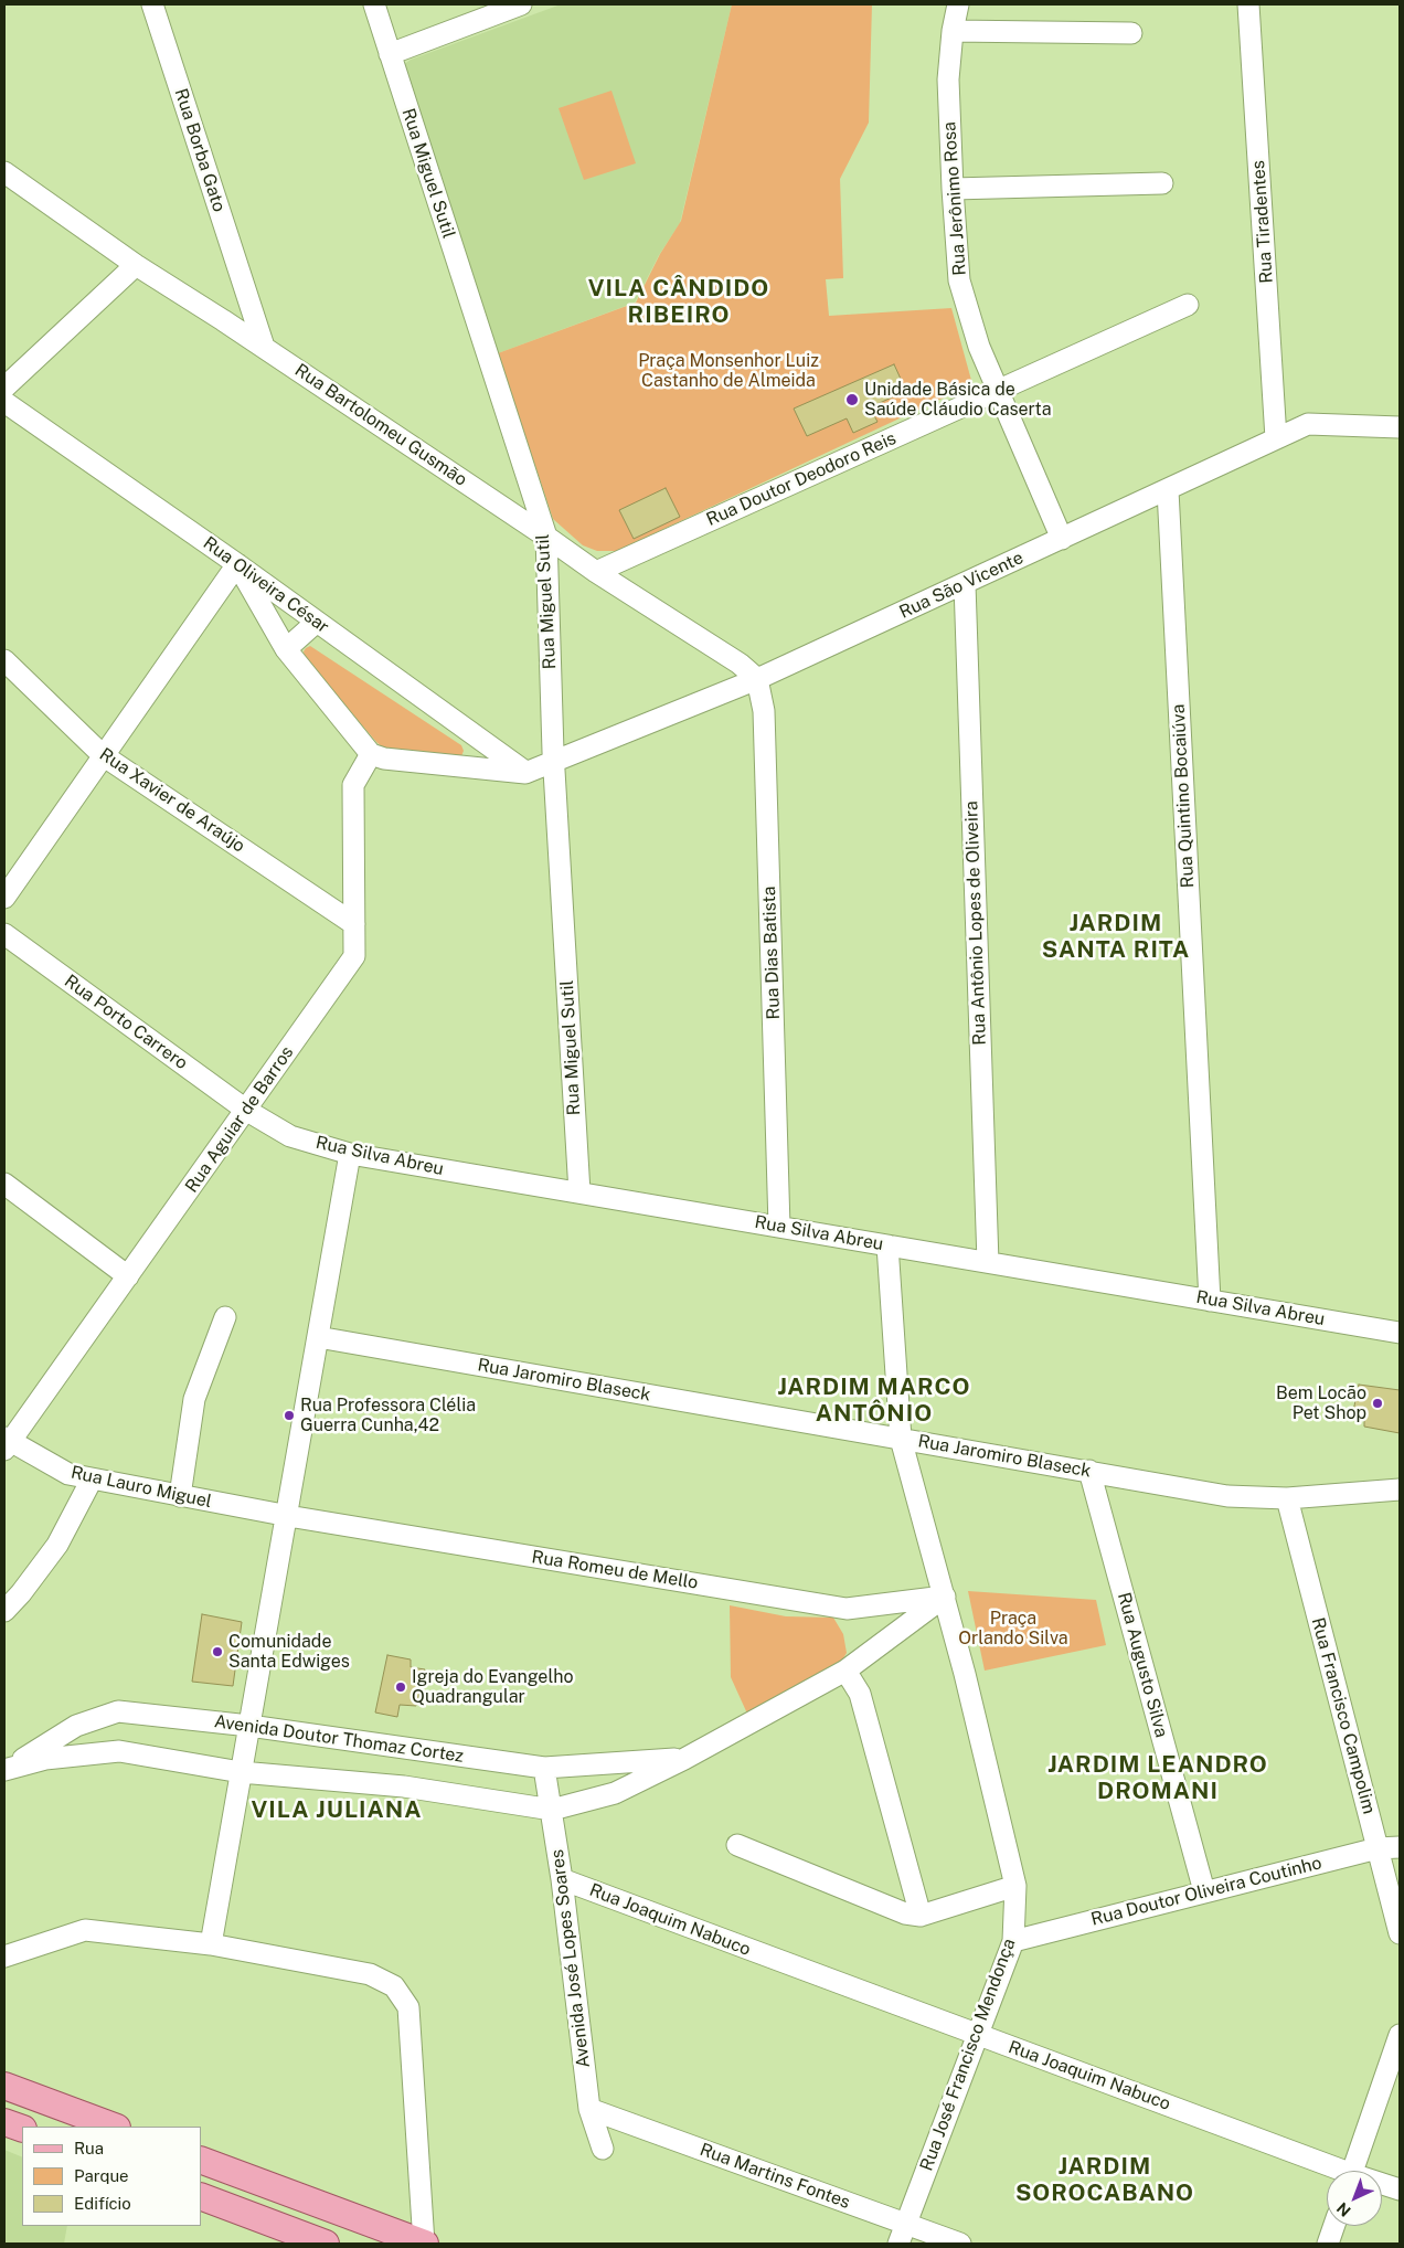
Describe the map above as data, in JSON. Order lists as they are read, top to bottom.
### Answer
{
  "streets": {
    "street": [
      "Rua Borba Gato",
      "Rua Miguel Sutil",
      "Rua Jerônimo Rosa",
      "Rua Tiradentes",
      "Rua Bartolomeu Gusmão",
      "Rua Doutor Deodoro Reis",
      "Rua Oliveira César",
      "Rua São Vicente",
      "Rua Quintino Bocaiúva",
      "Rua Xavier de Araújo",
      "Rua Antônio Lopes de Oliveira",
      "Rua Dias Batista",
      "Rua Porto Carrero",
      "Rua Aguiar de Barros",
      "Rua Silva Abreu",
      "Rua Jaromiro Blaseck",
      "Rua Lauro Miguel",
      "Rua Romeu de Mello",
      "Rua Augusto Silva",
      "Rua Francisco Campolim",
      "Avenida Doutor Thomaz Cortez",
      "Rua Doutor Oliveira Coutinho",
      "Rua Joaquim Nabuco",
      "Avenida José Lopes Soares",
      "Rua José Francisco Mendonça",
      "Rua Martins Fontes"
    ]
  },
  "crossings": [
    ["Rua Borba Gato", "Rua Bartolomeu Gusmão"],
    ["Rua Miguel Sutil", "Rua Bartolomeu Gusmão"],
    ["Rua Miguel Sutil", "Rua São Vicente"],
    ["Rua Miguel Sutil", "Rua Silva Abreu"],
    ["Rua Jerônimo Rosa", "Rua Doutor Deodoro Reis"],
    ["Rua Jerônimo Rosa", "Rua São Vicente"],
    ["Rua Tiradentes", "Rua São Vicente"],
    ["Rua Bartolomeu Gusmão", "Rua Doutor Deodoro Reis"],
    ["Rua Bartolomeu Gusmão", "Rua São Vicente"],
    ["Rua Bartolomeu Gusmão", "Rua Dias Batista"],
    ["Rua Oliveira César", "Rua São Vicente"],
    ["Rua São Vicente", "Rua Quintino Bocaiúva"],
    ["Rua São Vicente", "Rua Antônio Lopes de Oliveira"],
    ["Rua São Vicente", "Rua Dias Batista"],
    ["Rua Quintino Bocaiúva", "Rua Silva Abreu"],
    ["Rua Xavier de Araújo", "Rua Aguiar de Barros"],
    ["Rua Antônio Lopes de Oliveira", "Rua Silva Abreu"],
    ["Rua Dias Batista", "Rua Silva Abreu"],
    ["Rua Porto Carrero", "Rua Aguiar de Barros"],
    ["Rua Porto Carrero", "Rua Silva Abreu"],
    ["Rua Aguiar de Barros", "Rua Silva Abreu"],
    ["Rua Aguiar de Barros", "Rua Lauro Miguel"],
    ["Rua Silva Abreu", "Rua José Francisco Mendonça"],
    ["Rua Jaromiro Blaseck", "Rua Augusto Silva"],
    ["Rua Jaromiro Blaseck", "Rua Francisco Campolim"],
    ["Rua Jaromiro Blaseck", "Rua José Francisco Mendonça"],
    ["Rua Lauro Miguel", "Rua Romeu de Mello"],
    ["Rua Romeu de Mello", "Avenida Doutor Thomaz Cortez"],
    ["Rua Romeu de Mello", "Rua José Francisco Mendonça"],
    ["Rua Augusto Silva", "Rua Doutor Oliveira Coutinho"],
    ["Rua Francisco Campolim", "Rua Doutor Oliveira Coutinho"],
    ["Avenida Doutor Thomaz Cortez", "Avenida José Lopes Soares"],
    ["Avenida Doutor Thomaz Cortez", "Rua José Francisco Mendonça"],
    ["Rua Doutor Oliveira Coutinho", "Rua José Francisco Mendonça"],
    ["Rua Joaquim Nabuco", "Avenida José Lopes Soares"],
    ["Rua Joaquim Nabuco", "Rua José Francisco Mendonça"],
    ["Avenida José Lopes Soares", "Rua Martins Fontes"],
    ["Rua José Francisco Mendonça", "Rua Martins Fontes"]
  ],
  "districts": [
    "VILA CÂNDIDO RIBEIRO",
    "JARDIM SANTA RITA",
    "JARDIM MARCO ANTÔNIO",
    "JARDIM LEANDRO DROMANI",
    "VILA JULIANA",
    "JARDIM SOROCABANO"
  ],
  "parks": ["Praça Monsenhor Luiz Castanho de Almeida", "Praça Orlando Silva"],
  "places": [
    "Unidade Básica de Saúde Cláudio Caserta",
    "Bem Locão Pet Shop",
    "Rua Professora Clélia Guerra Cunha,42",
    "Comunidade Santa Edwiges",
    "Igreja do Evangelho Quadrangular"
  ],
  "legend": ["Rua", "Parque", "Edifício"],
  "north": "bottom left"
}
